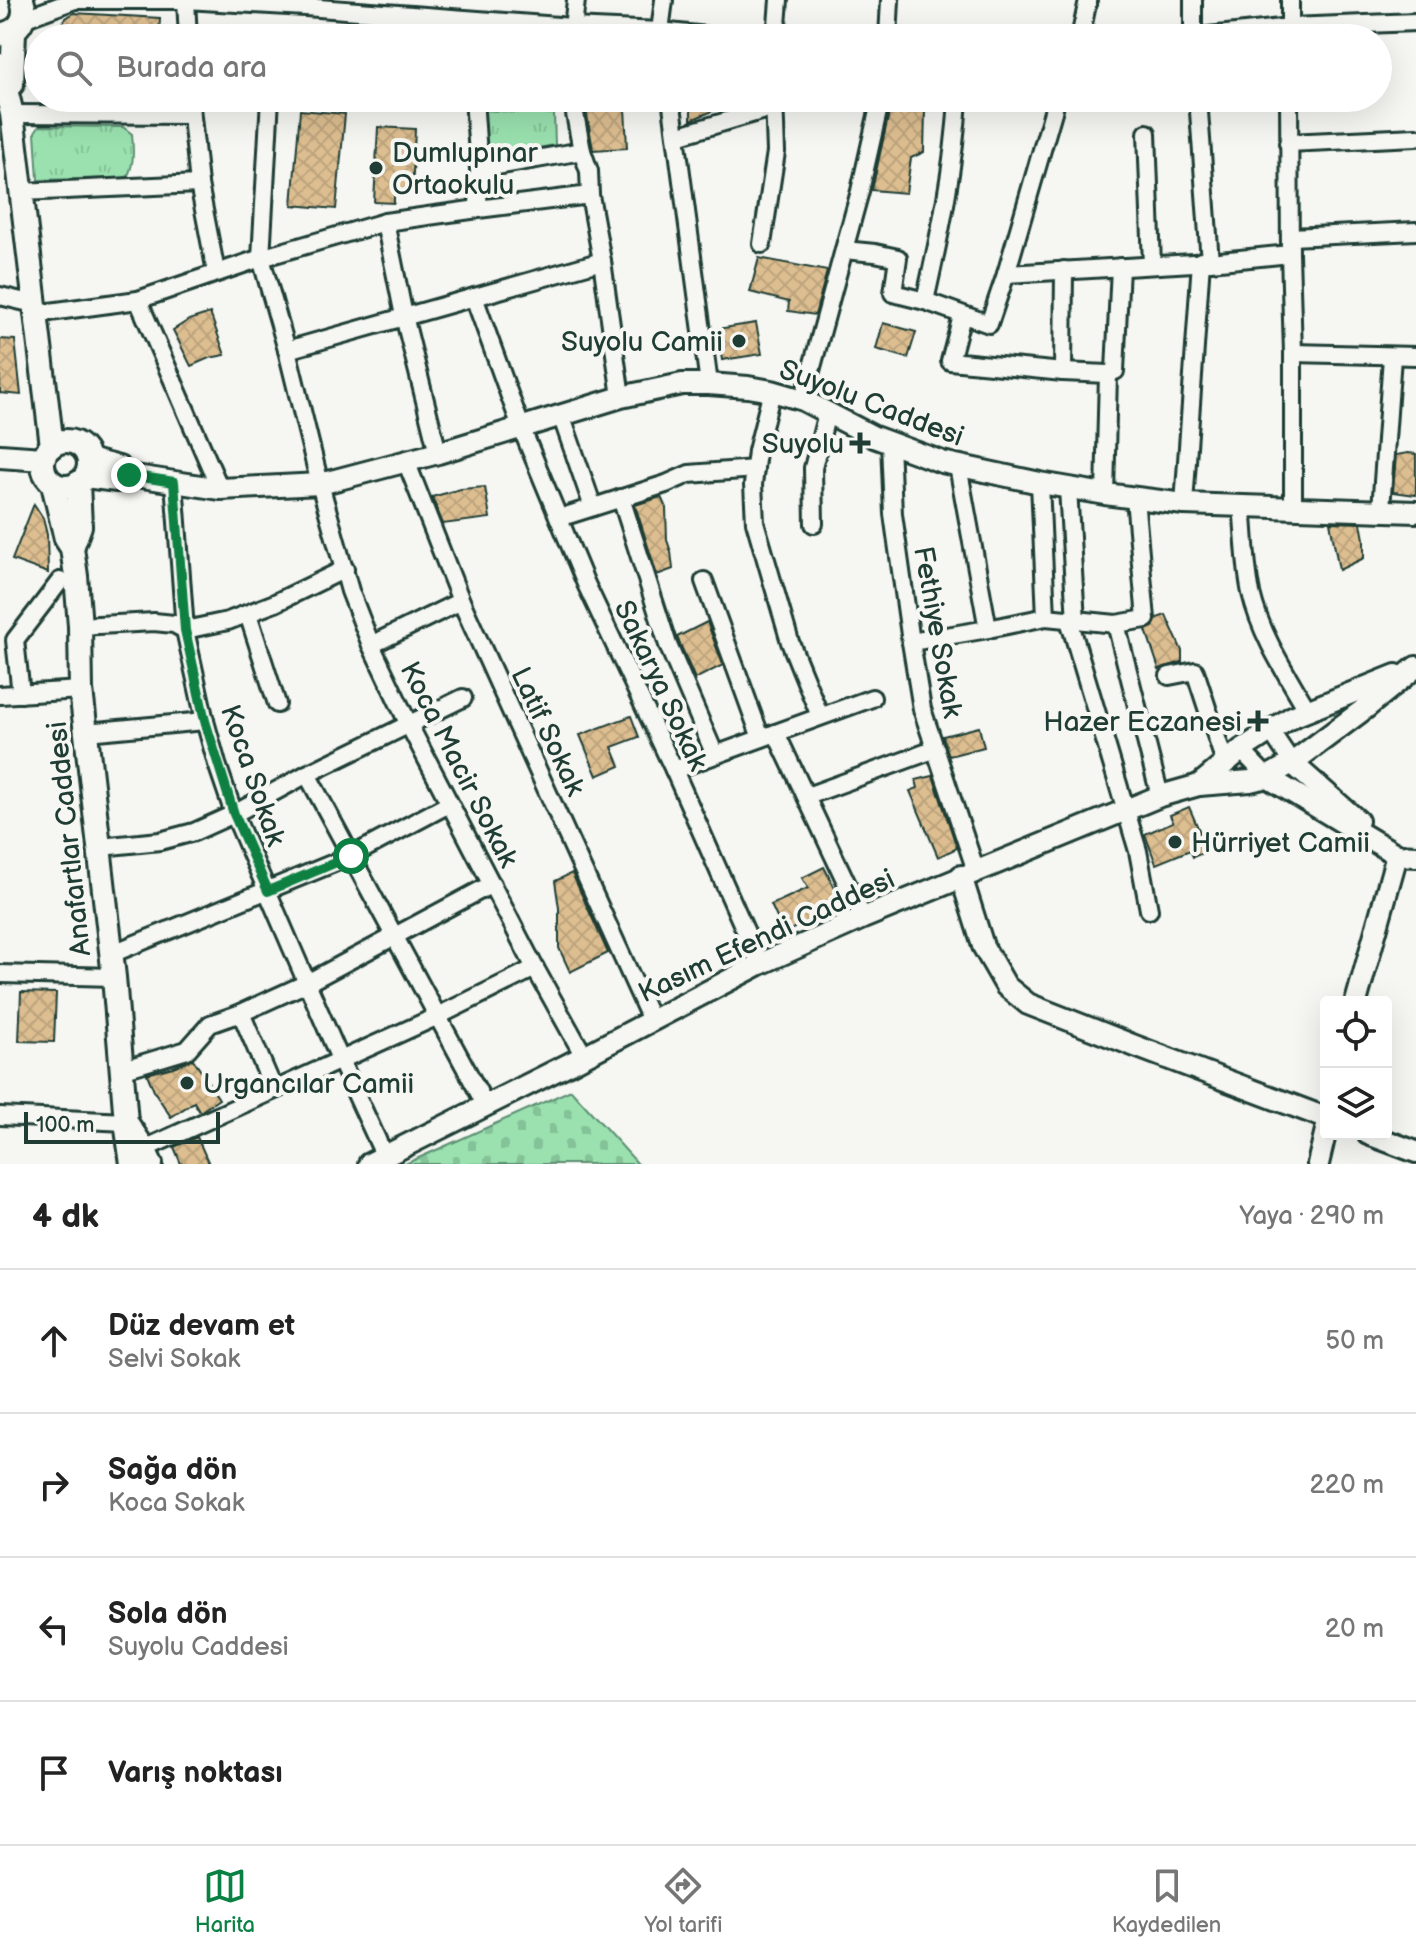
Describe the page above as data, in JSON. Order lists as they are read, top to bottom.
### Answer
{
  "streets": {
    "main road": ["Anafartlar Caddesi"],
    "street": [
      "Suyolu Caddesi",
      "Fethiye Sokak",
      "Sakarya Sokak",
      "Latif Sokak",
      "Koca Macir Sokak",
      "Koca Sokak",
      "Kasım Efendi Caddesi"
    ]
  },
  "crossings": [
    ["Suyolu Caddesi", "Fethiye Sokak"],
    ["Suyolu Caddesi", "Sakarya Sokak"],
    ["Suyolu Caddesi", "Latif Sokak"],
    ["Suyolu Caddesi", "Koca Macir Sokak"],
    ["Suyolu Caddesi", "Koca Sokak"],
    ["Fethiye Sokak", "Kasım Efendi Caddesi"],
    ["Sakarya Sokak", "Kasım Efendi Caddesi"],
    ["Latif Sokak", "Kasım Efendi Caddesi"],
    ["Koca Macir Sokak", "Kasım Efendi Caddesi"],
    ["Koca Sokak", "Kasım Efendi Caddesi"]
  ],
  "places": {
    "other": [
      "Dumlupınar Ortaokulu",
      "Suyolu Camii",
      "Hürriyet Camii",
      "Urgancılar Camii"
    ],
    "health": ["Suyolu", "Hazer Eczanesi"]
  },
  "scale_bar": "100 m",
  "page": {
    "search": "Burada ara",
    "scale": "100 m",
    "heading": ["4 dk", "Yaya · 290 m"],
    "list": [
      ["Düz devam et", "Selvi Sokak", "50 m"],
      ["Sağa dön", "Koca Sokak", "220 m"],
      ["Sola dön", "Suyolu Caddesi", "20 m"],
      "Varış noktası"
    ],
    "nav": ["Harita", "Yol tarifi", "Kaydedilen"]
  }
}
